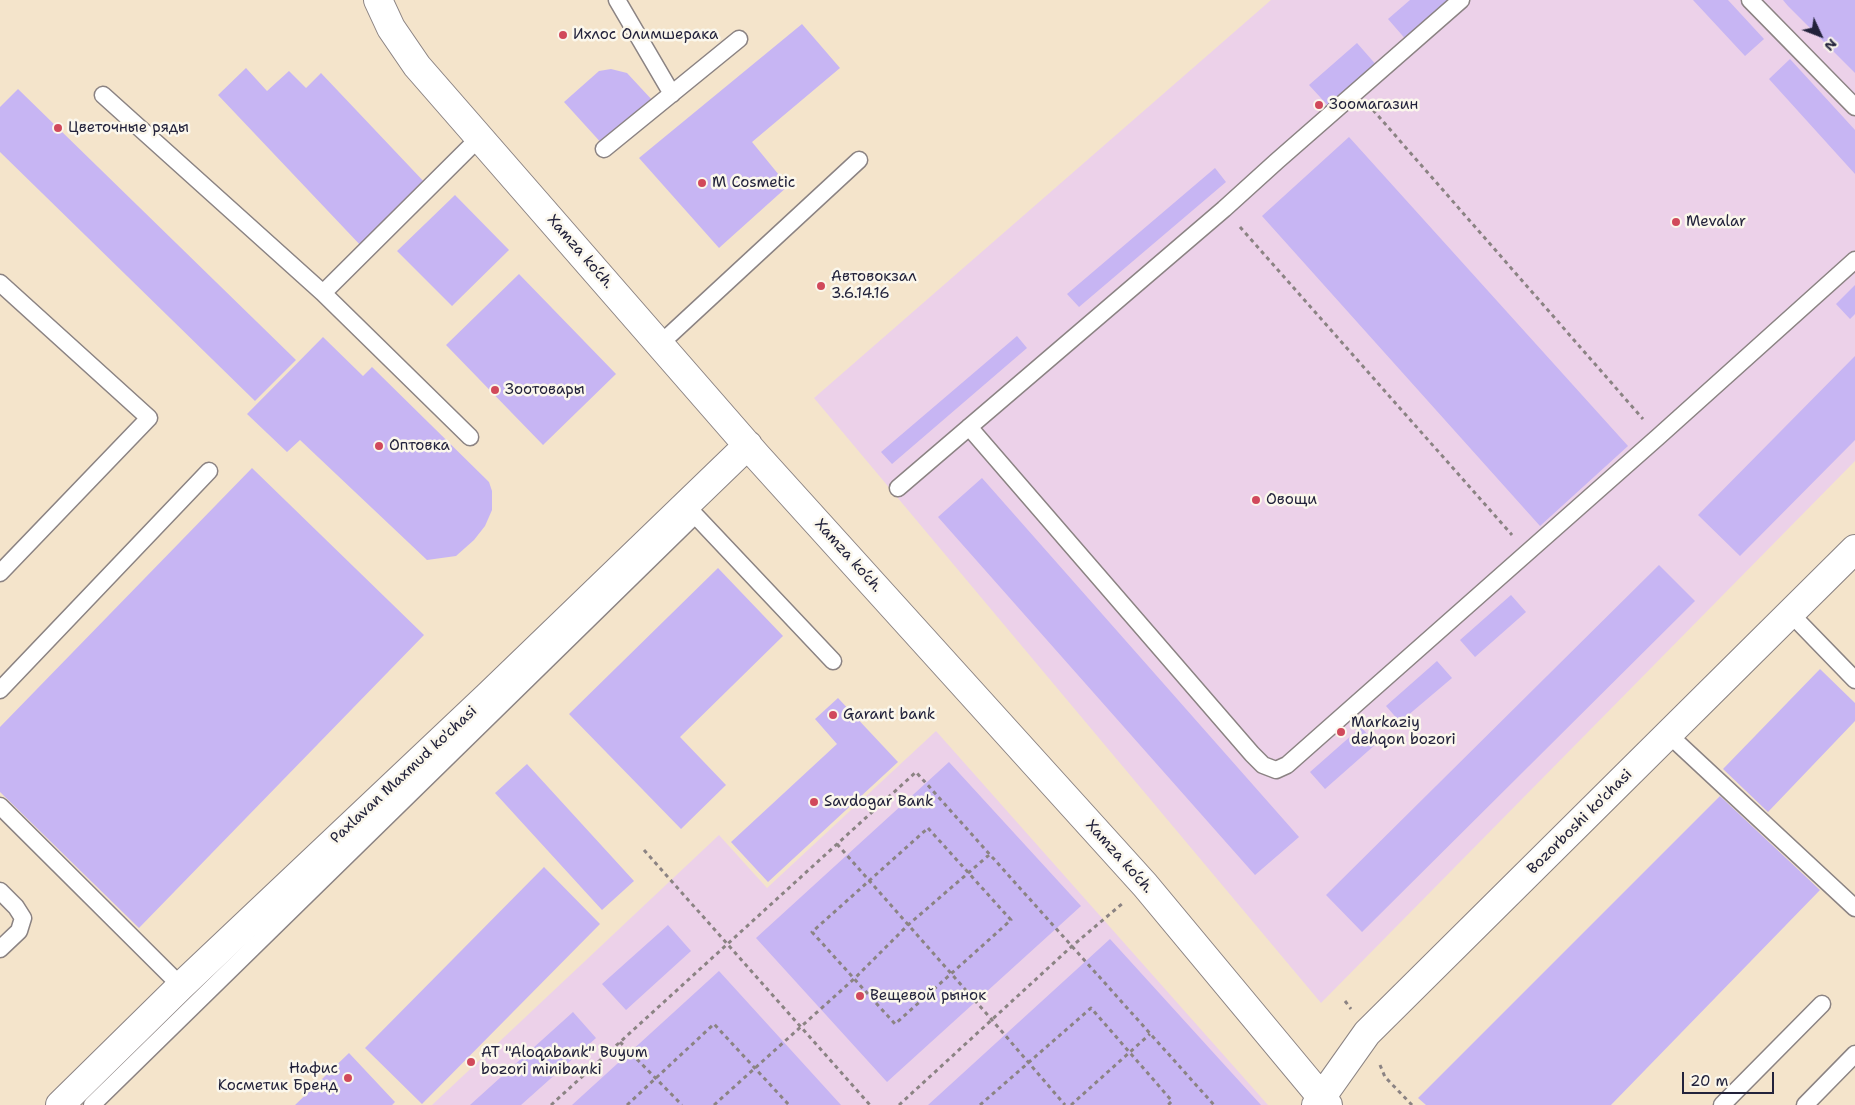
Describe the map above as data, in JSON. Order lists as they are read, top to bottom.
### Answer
{
  "streets": {
    "street": ["Xamza ko‘ch.", "Paxlavan Maxmud ko'chasi", "Bozorboshi ko'chasi"]
  },
  "crossings": [
    ["Xamza ko‘ch.", "Paxlavan Maxmud ko'chasi"],
    ["Xamza ko‘ch.", "Bozorboshi ko'chasi"]
  ],
  "places": [
    "Ихлос Олимшерака",
    "Зоомагазин",
    "Цветочные ряды",
    "M Cosmetic",
    "Mevalar",
    "Автовокзал 3.6.14.16",
    "Зоотовары",
    "Оптовка",
    "Овощи",
    "Garant bank",
    "Markaziy dehqon bozori",
    "Savdogar Bank",
    "Вещевой рынок",
    "AT \"Aloqabank\" Buyum bozori minibanki",
    "Нафис Косметик Бренд"
  ],
  "scale_bar": "20 m",
  "north": "bottom right"
}
